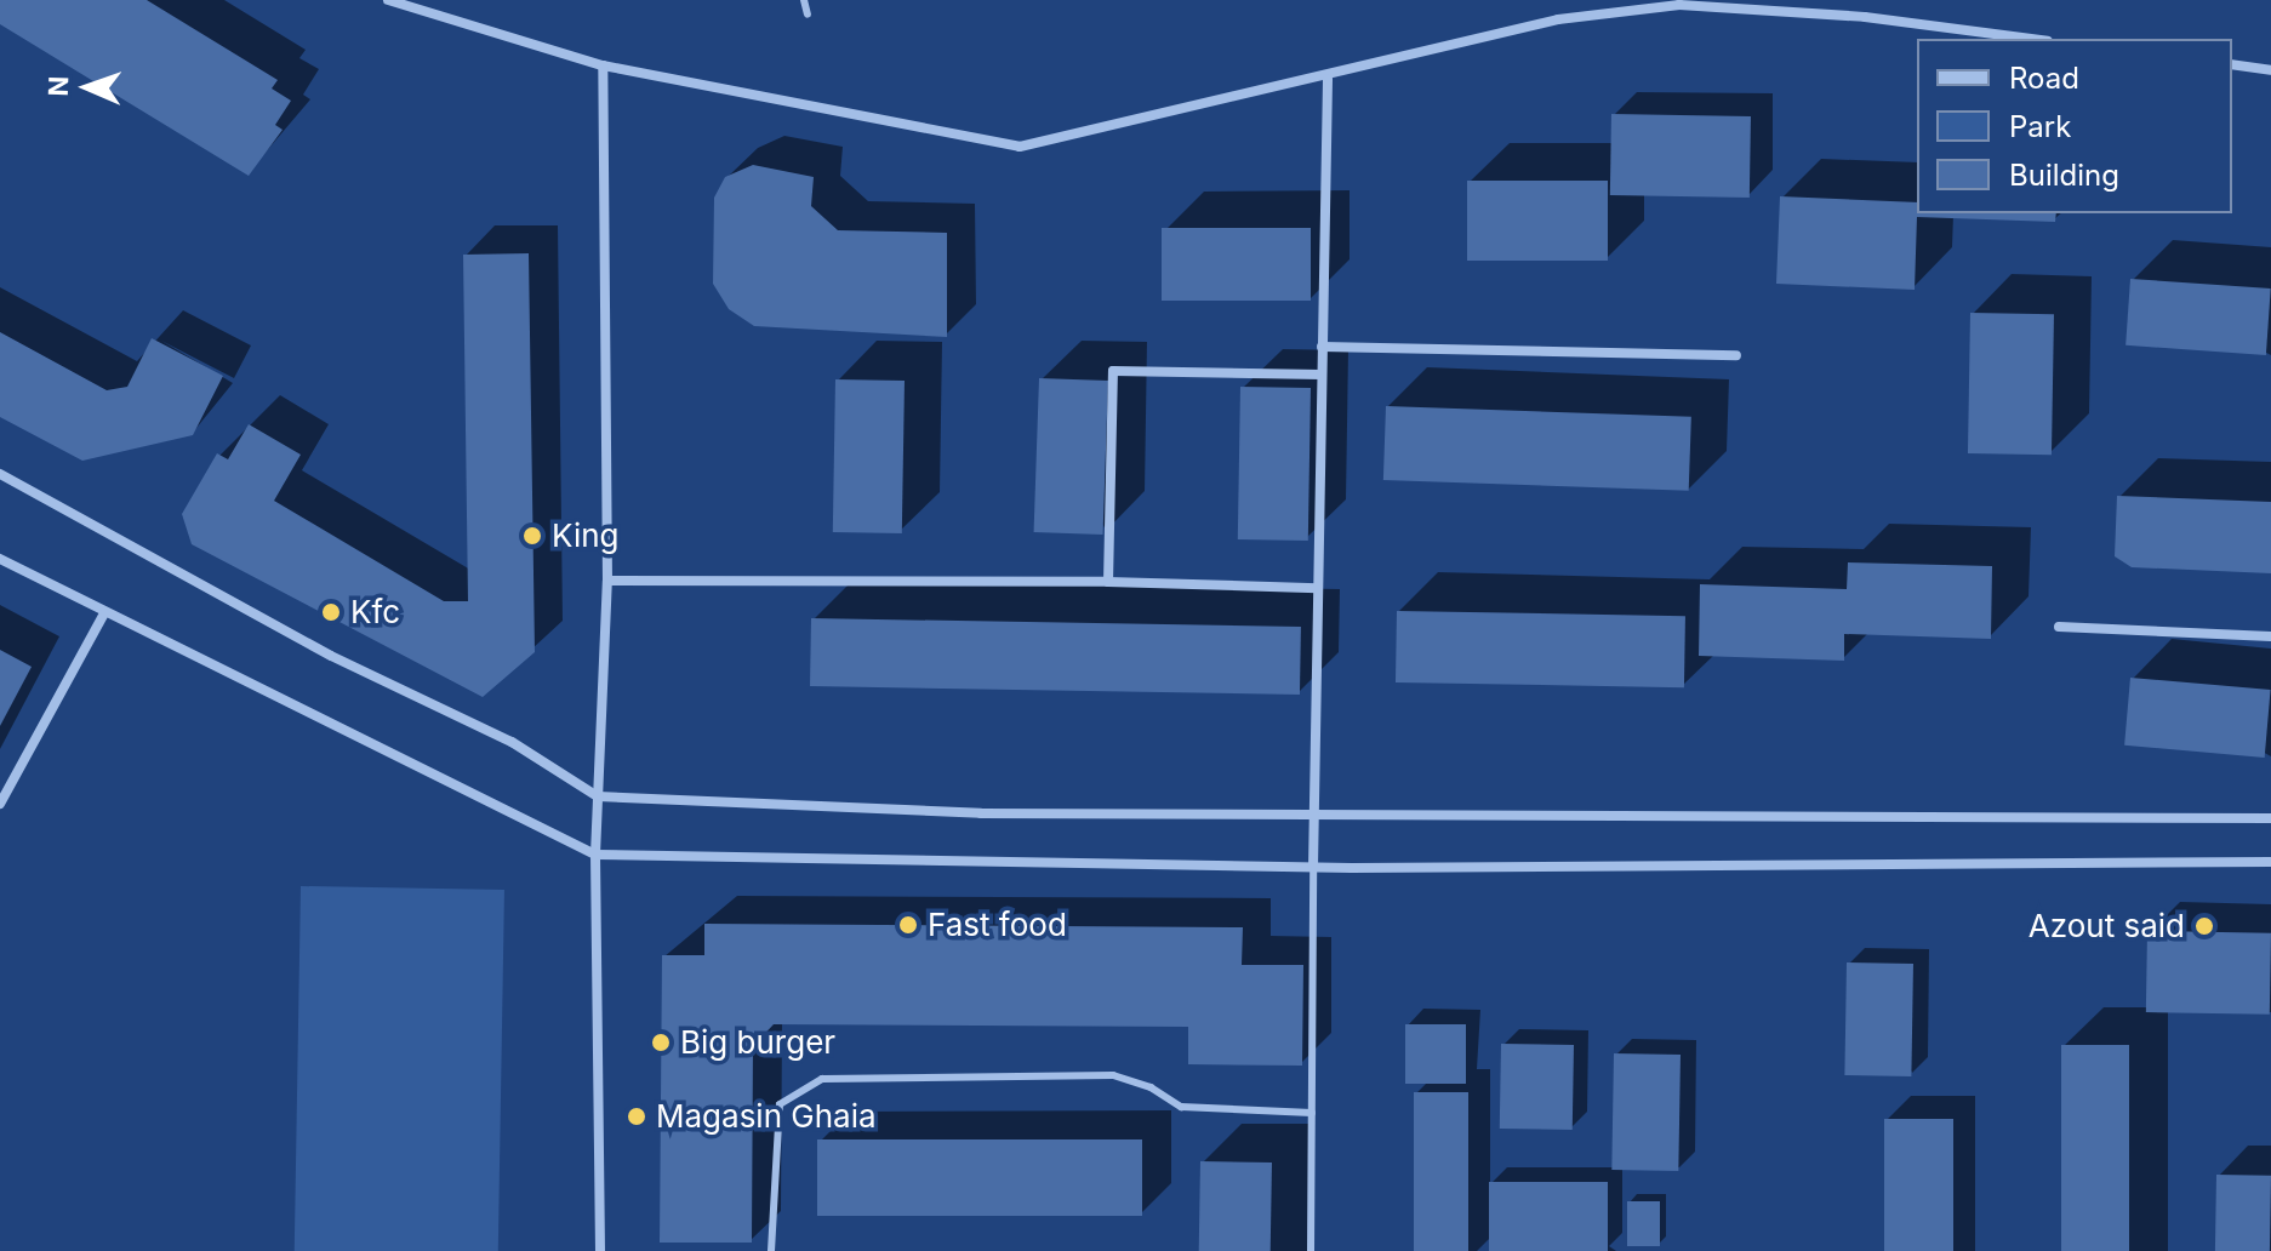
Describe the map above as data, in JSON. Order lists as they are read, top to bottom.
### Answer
{
  "places": [
    "King",
    "Kfc",
    "Fast food",
    "Azout said",
    "Big burger",
    "Magasin Ghaia"
  ],
  "legend": ["Road", "Park", "Building"],
  "north": "left"
}
